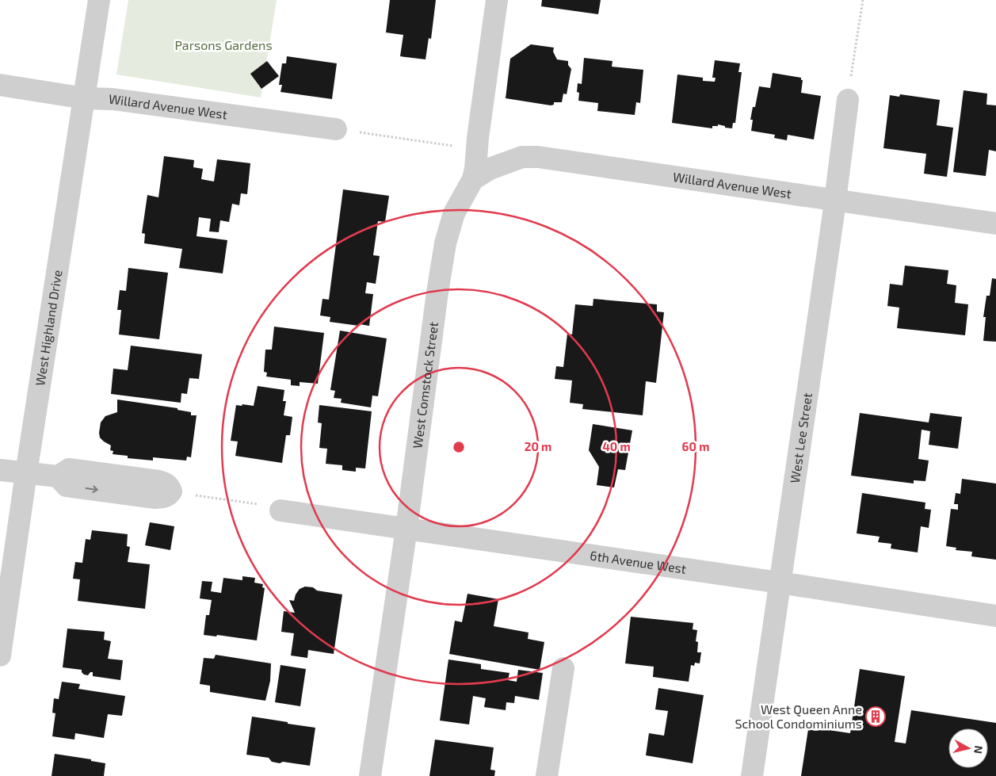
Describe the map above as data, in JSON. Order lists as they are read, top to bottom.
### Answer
{
  "streets": {
    "street": [
      "Willard Avenue West",
      "West Highland Drive",
      "West Comstock Street",
      "West Lee Street",
      "6th Avenue West"
    ]
  },
  "crossings": [
    ["Willard Avenue West", "West Highland Drive"],
    ["Willard Avenue West", "West Comstock Street"],
    ["Willard Avenue West", "West Lee Street"],
    ["West Comstock Street", "6th Avenue West"],
    ["West Lee Street", "6th Avenue West"]
  ],
  "parks": ["Parsons Gardens"],
  "places": {
    "building": ["West Queen Anne School Condominiums"]
  },
  "north": "right",
  "rings": ["20 m", "40 m", "60 m"]
}
